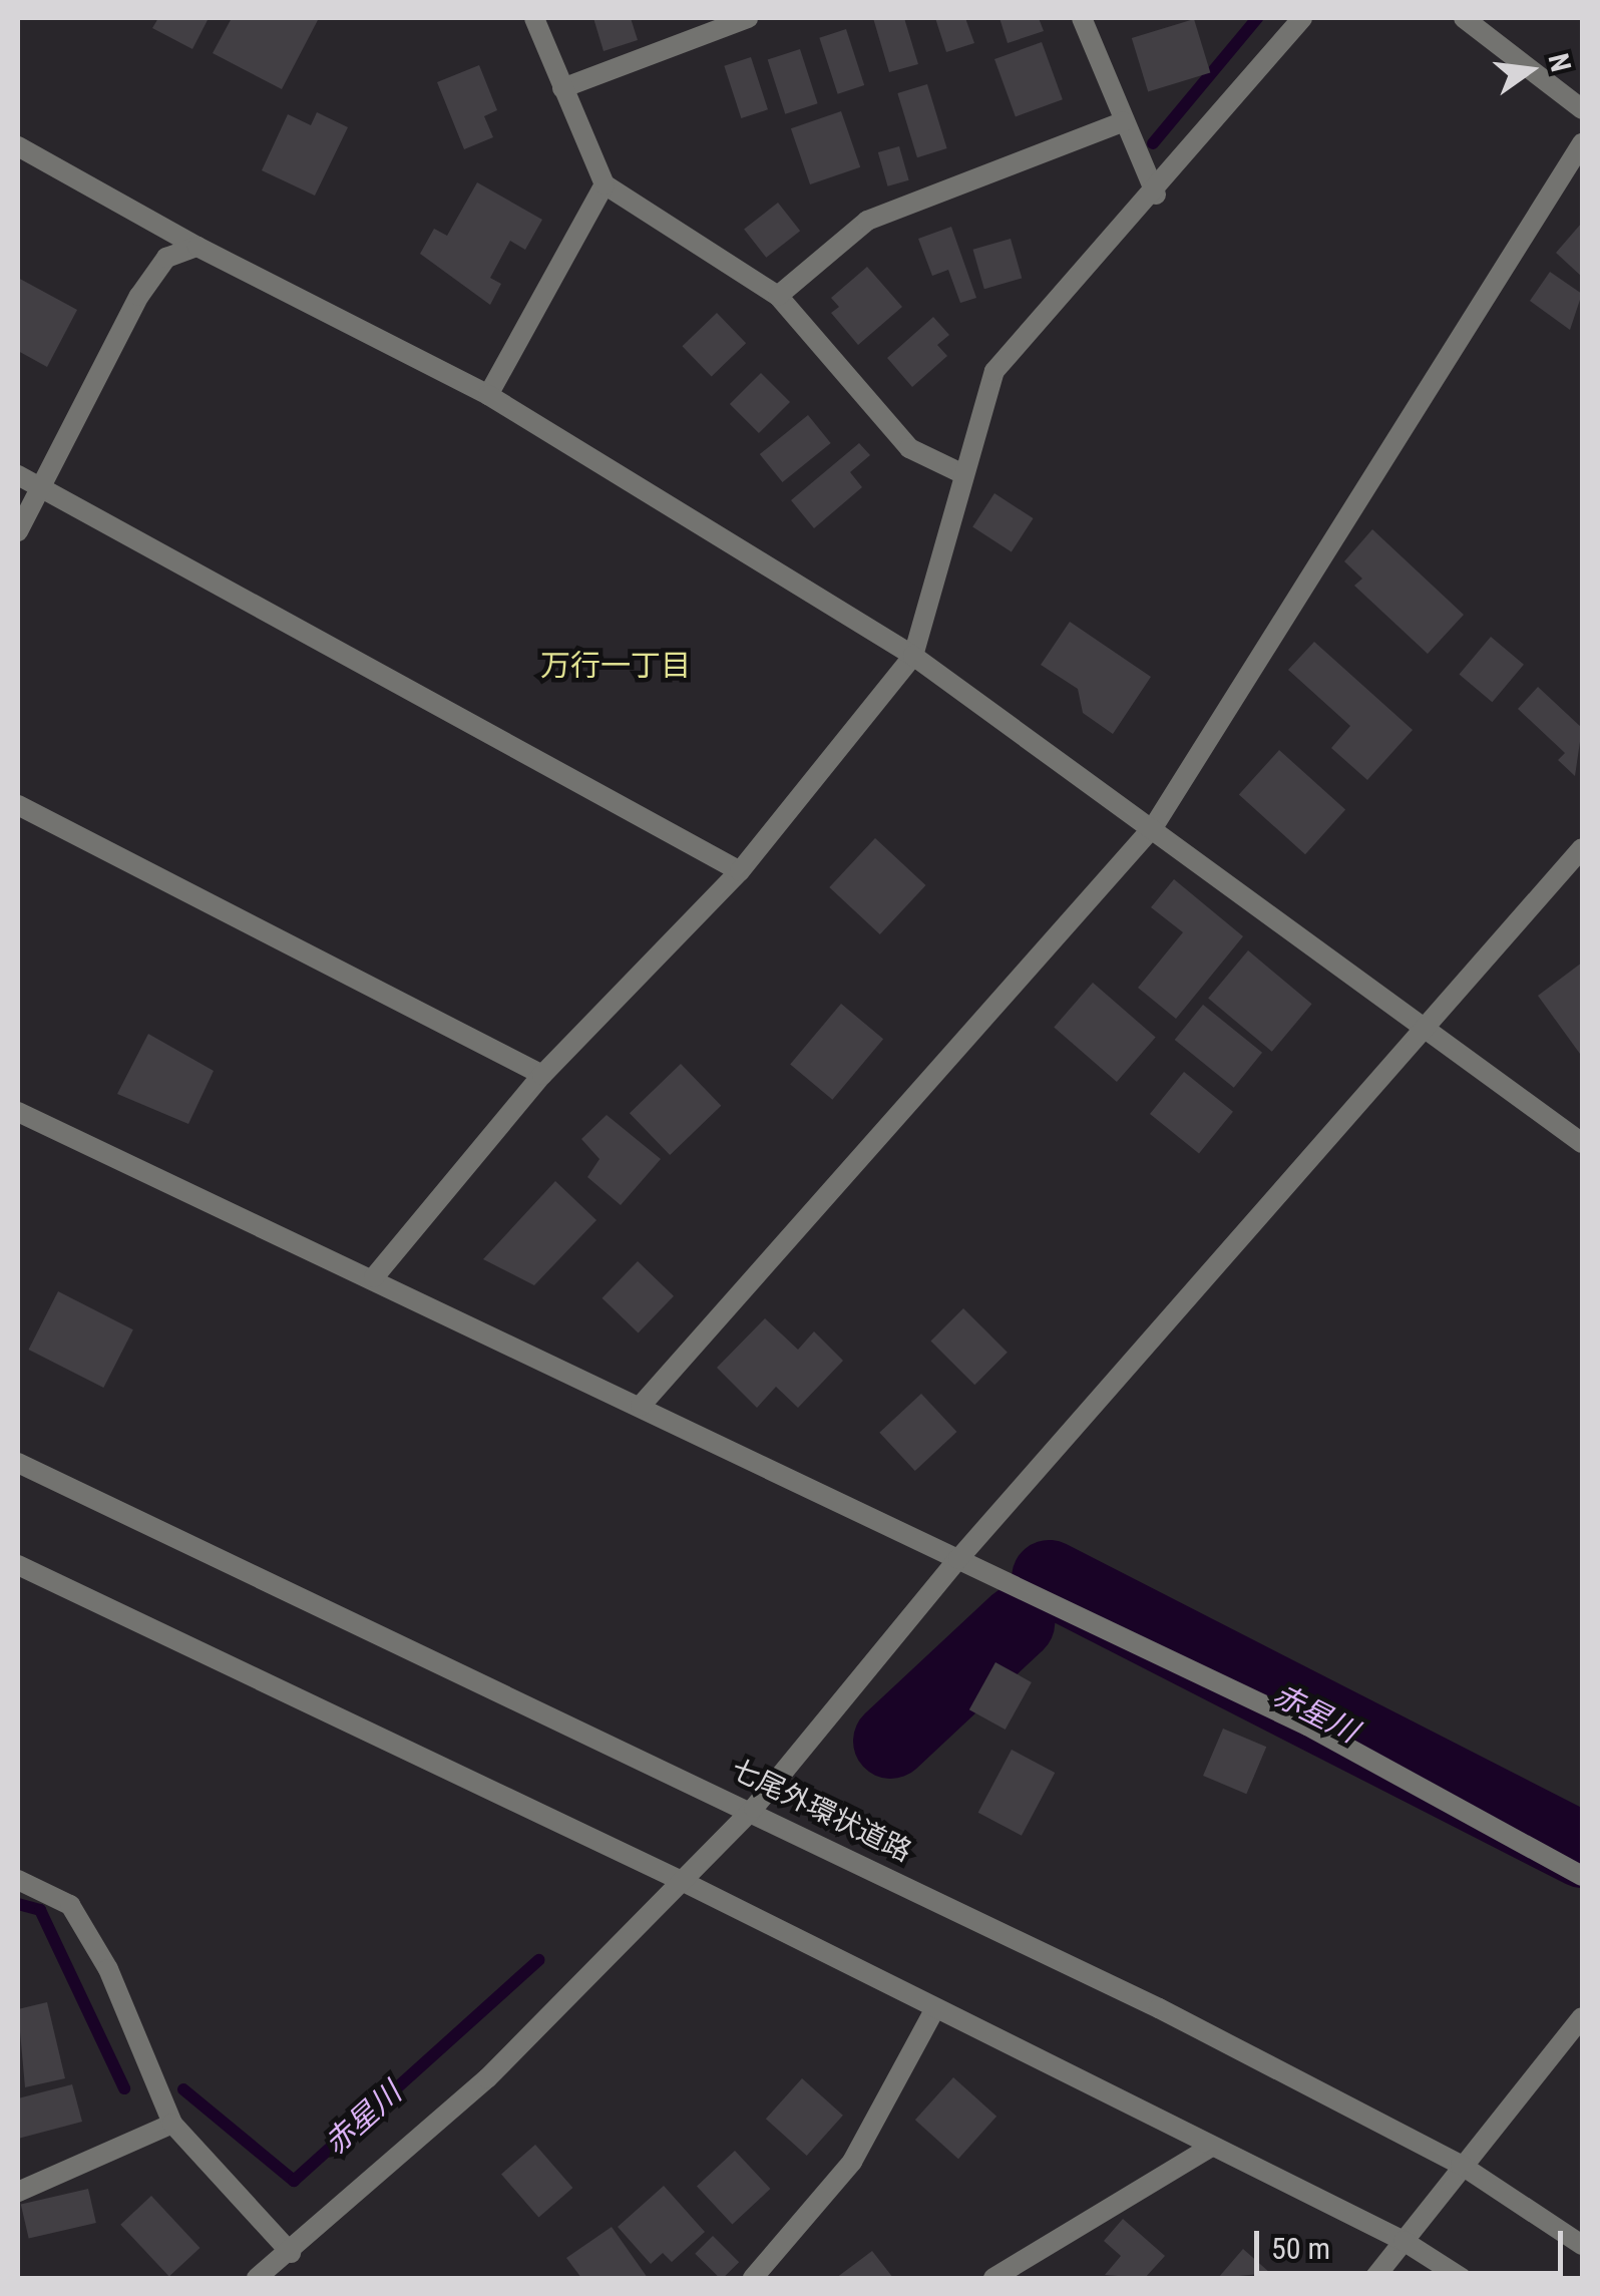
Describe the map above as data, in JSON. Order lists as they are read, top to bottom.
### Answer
{
  "streets": {
    "street": ["七尾外環状道路"]
  },
  "districts": ["万行一丁目"],
  "water": ["赤星川"],
  "scale_bar": "50 m",
  "north": "right"
}
